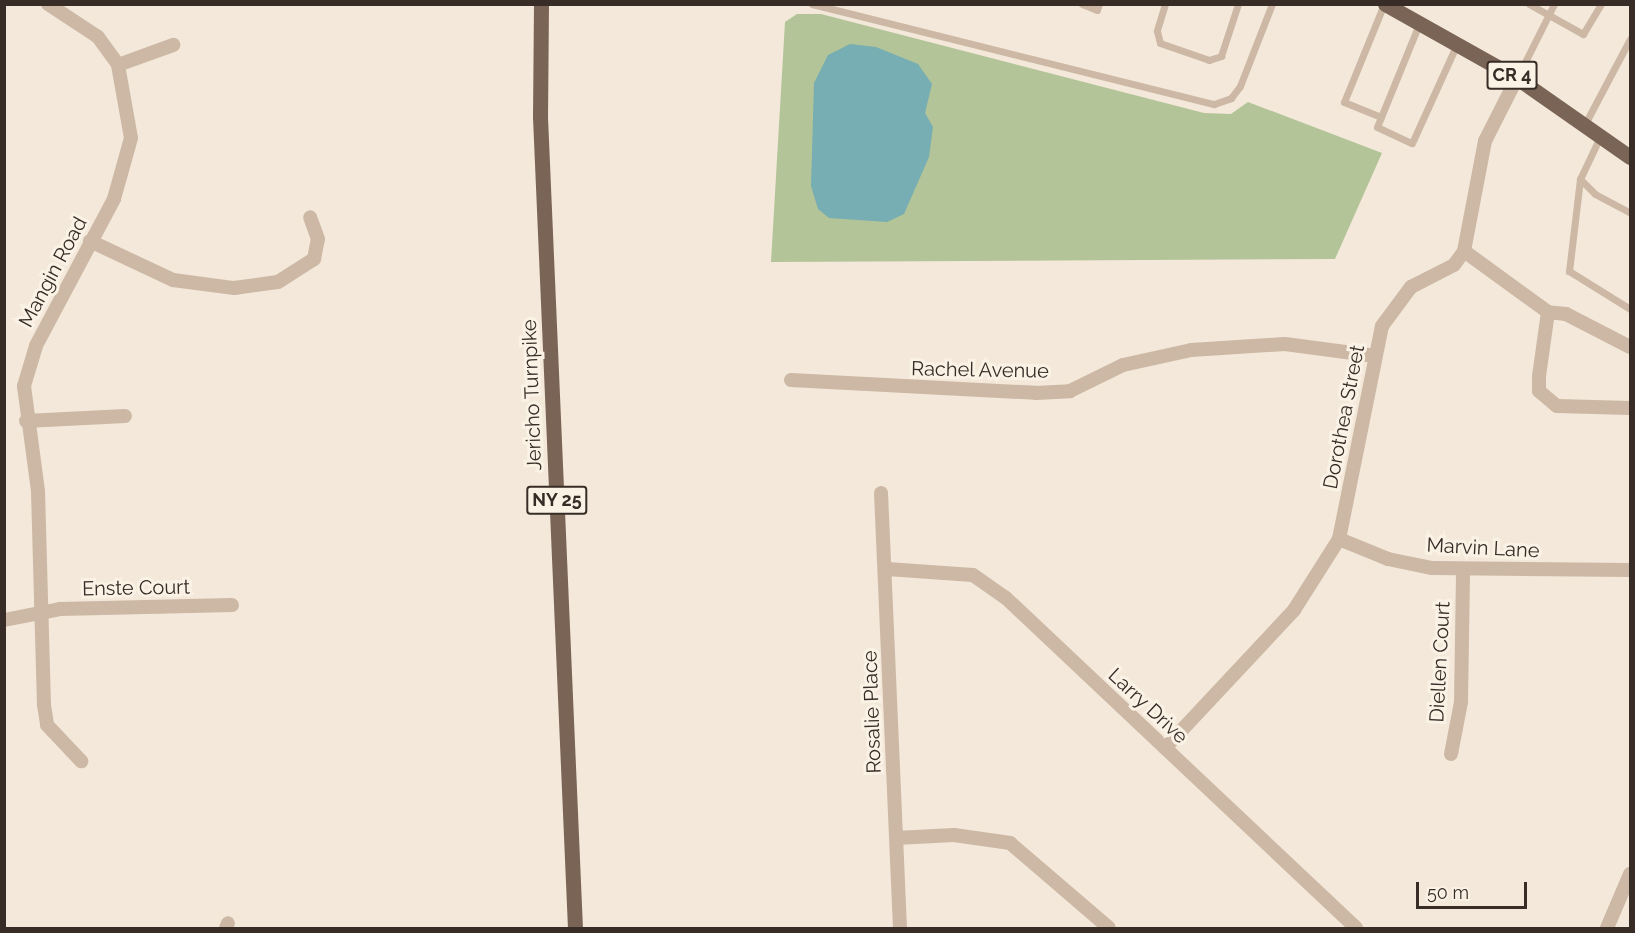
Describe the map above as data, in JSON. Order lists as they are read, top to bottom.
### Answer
{
  "streets": {
    "main road": ["CR 4", "Jericho Turnpike", "NY 25"],
    "street": [
      "Mangin Road",
      "Rachel Avenue",
      "Dorothea Street",
      "Marvin Lane",
      "Enste Court",
      "Diellen Court",
      "Larry Drive",
      "Rosalie Place"
    ]
  },
  "crossings": [
    ["Mangin Road", "Enste Court"],
    ["Rachel Avenue", "Dorothea Street"],
    ["Dorothea Street", "Marvin Lane"],
    ["Dorothea Street", "Larry Drive"],
    ["Marvin Lane", "Diellen Court"],
    ["Larry Drive", "Rosalie Place"]
  ],
  "scale_bar": "50 m"
}
